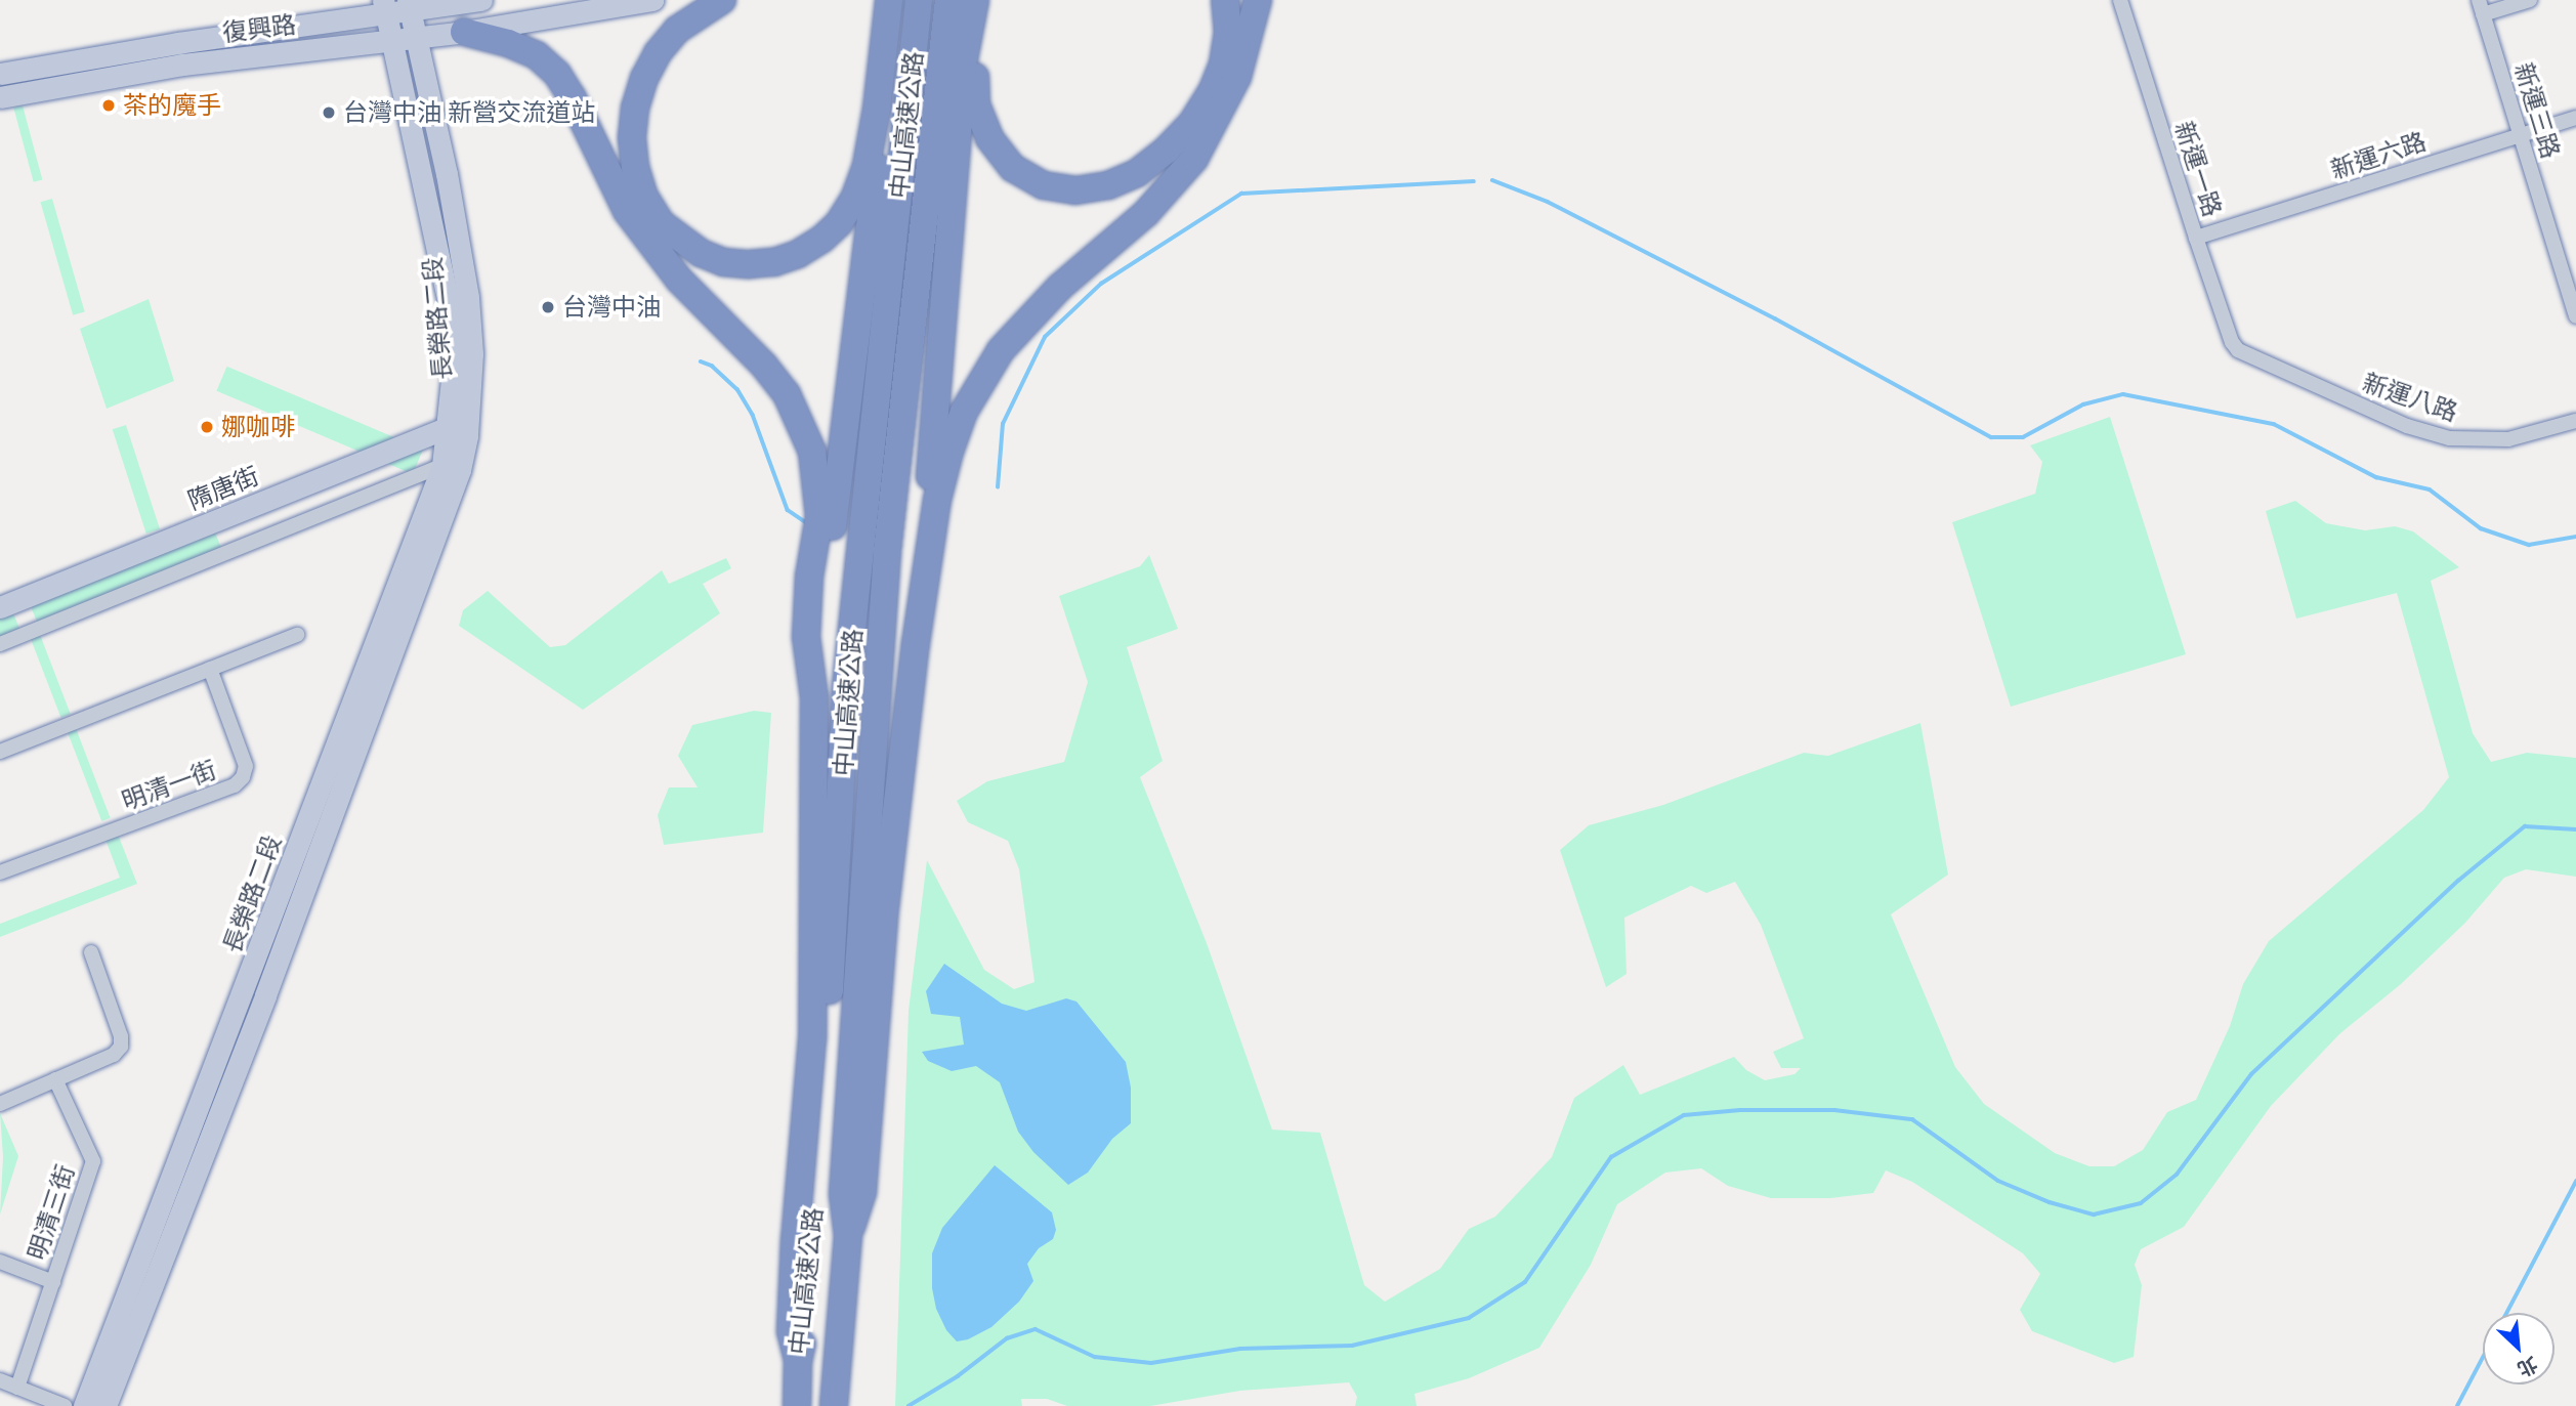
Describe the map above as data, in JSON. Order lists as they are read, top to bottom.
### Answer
{
  "streets": {
    "highway": ["中山高速公路"],
    "main road": ["復興路", "長榮路二段", "隋唐街"],
    "street": [
      "新運三路",
      "新運六路",
      "新運一路",
      "新運八路",
      "明清一街",
      "明清三街"
    ]
  },
  "crossings": [
    ["復興路", "長榮路二段"],
    ["新運三路", "新運六路"],
    ["新運六路", "新運一路"],
    ["新運一路", "新運八路"],
    ["長榮路二段", "隋唐街"]
  ],
  "places": [
    "茶的魔手",
    "台灣中油 新營交流道站",
    "台灣中油",
    "娜咖啡"
  ],
  "north": "bottom right"
}
